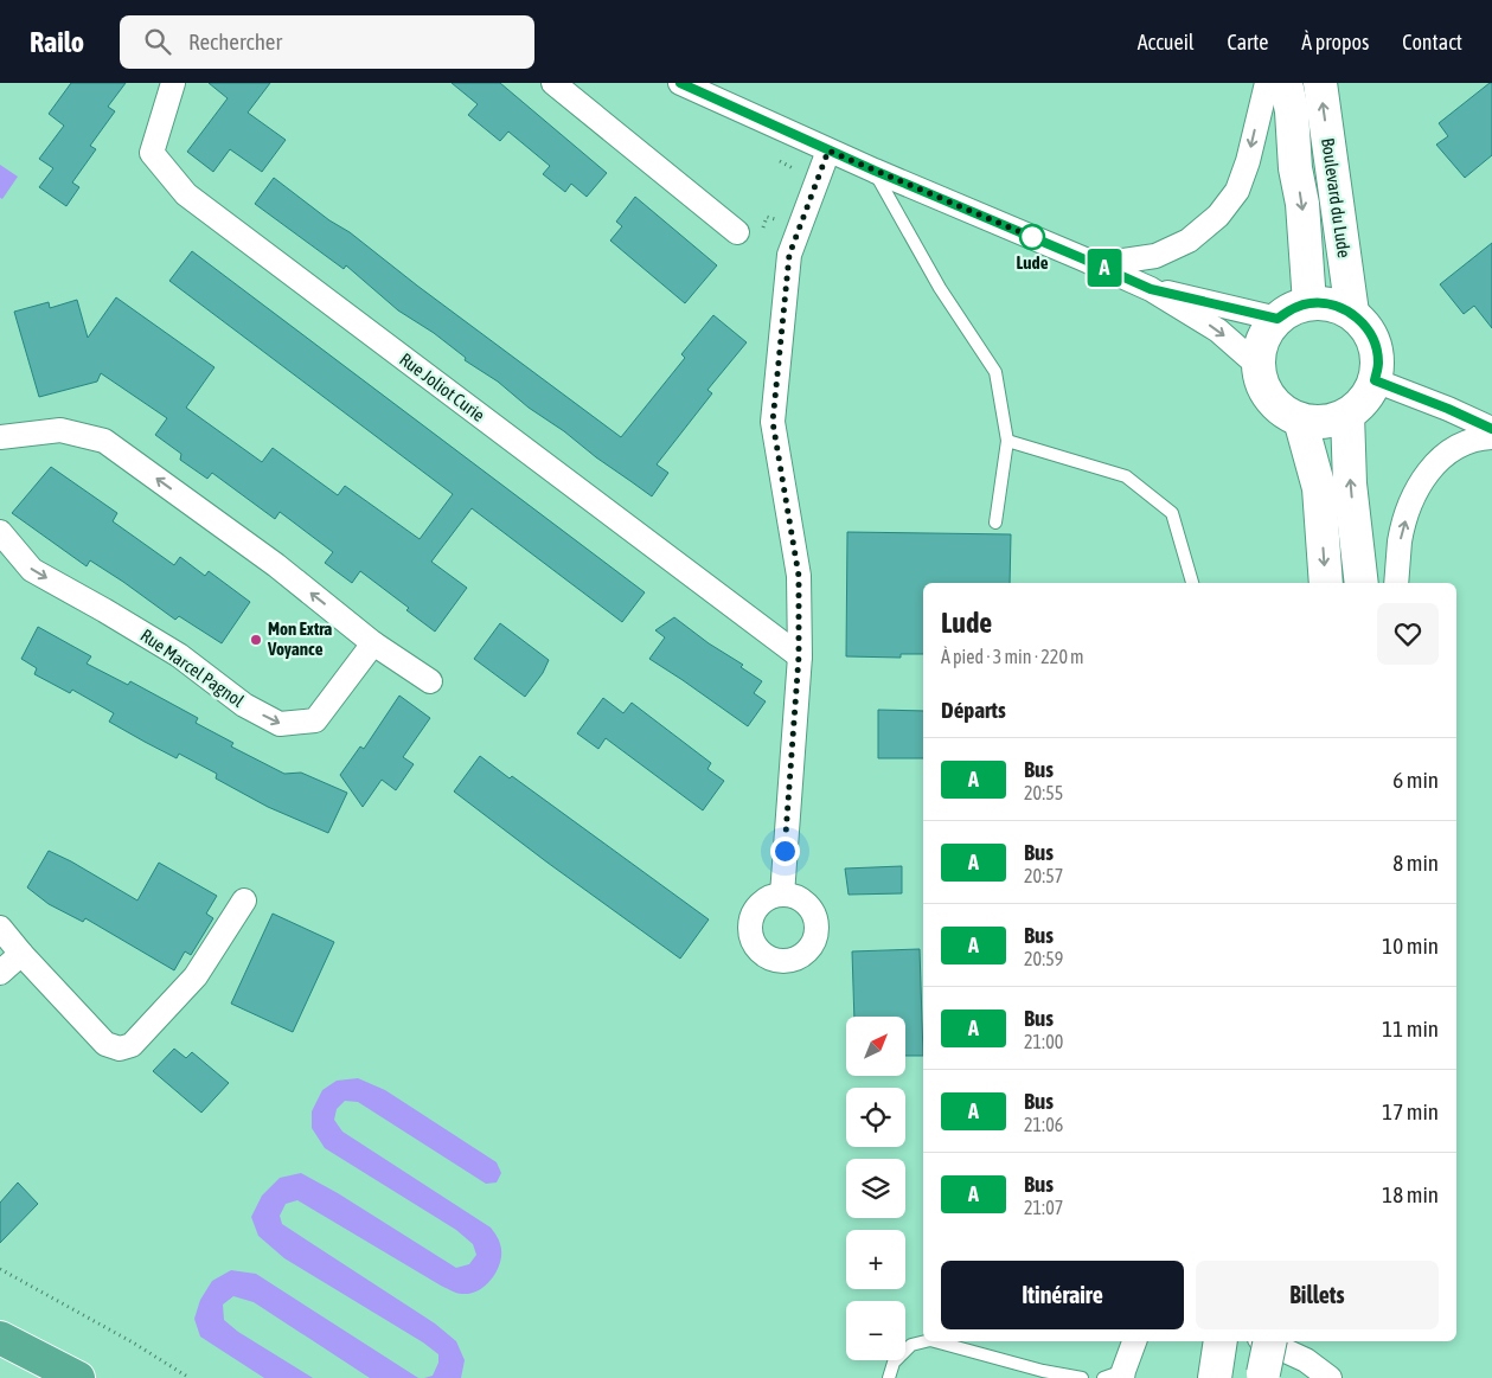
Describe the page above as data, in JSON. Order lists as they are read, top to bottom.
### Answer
{
  "streets": {
    "main road": ["Boulevard du Lude"],
    "street": ["Rue Joliot Curie", "Rue Marcel Pagnol"]
  },
  "places": ["Lude", "Mon Extra Voyance"],
  "lines": ["bus line A"],
  "north": "top right",
  "page": {
    "header": "Railo",
    "search": "Rechercher",
    "nav": [
      "Accueil",
      "Carte",
      "À propos",
      "Contact"
    ],
    "on_map": "A",
    "heading": [
      ["Lude", "À pied · 3 min · 220 m"],
      "Départs"
    ],
    "list": [
      {
        "mark": "A",
        "name": "Bus",
        "note": "20:55",
        "value": "6 min"
      },
      {
        "mark": "A",
        "name": "Bus",
        "note": "20:57",
        "value": "8 min"
      },
      {
        "mark": "A",
        "name": "Bus",
        "note": "20:59",
        "value": "10 min"
      },
      {
        "mark": "A",
        "name": "Bus",
        "note": "21:00",
        "value": "11 min"
      },
      {
        "mark": "A",
        "name": "Bus",
        "note": "21:06",
        "value": "17 min"
      },
      {
        "mark": "A",
        "name": "Bus",
        "note": "21:07",
        "value": "18 min"
      }
    ],
    "map_buttons": ["+", "−"],
    "buttons": ["Itinéraire", "Billets"]
  }
}
